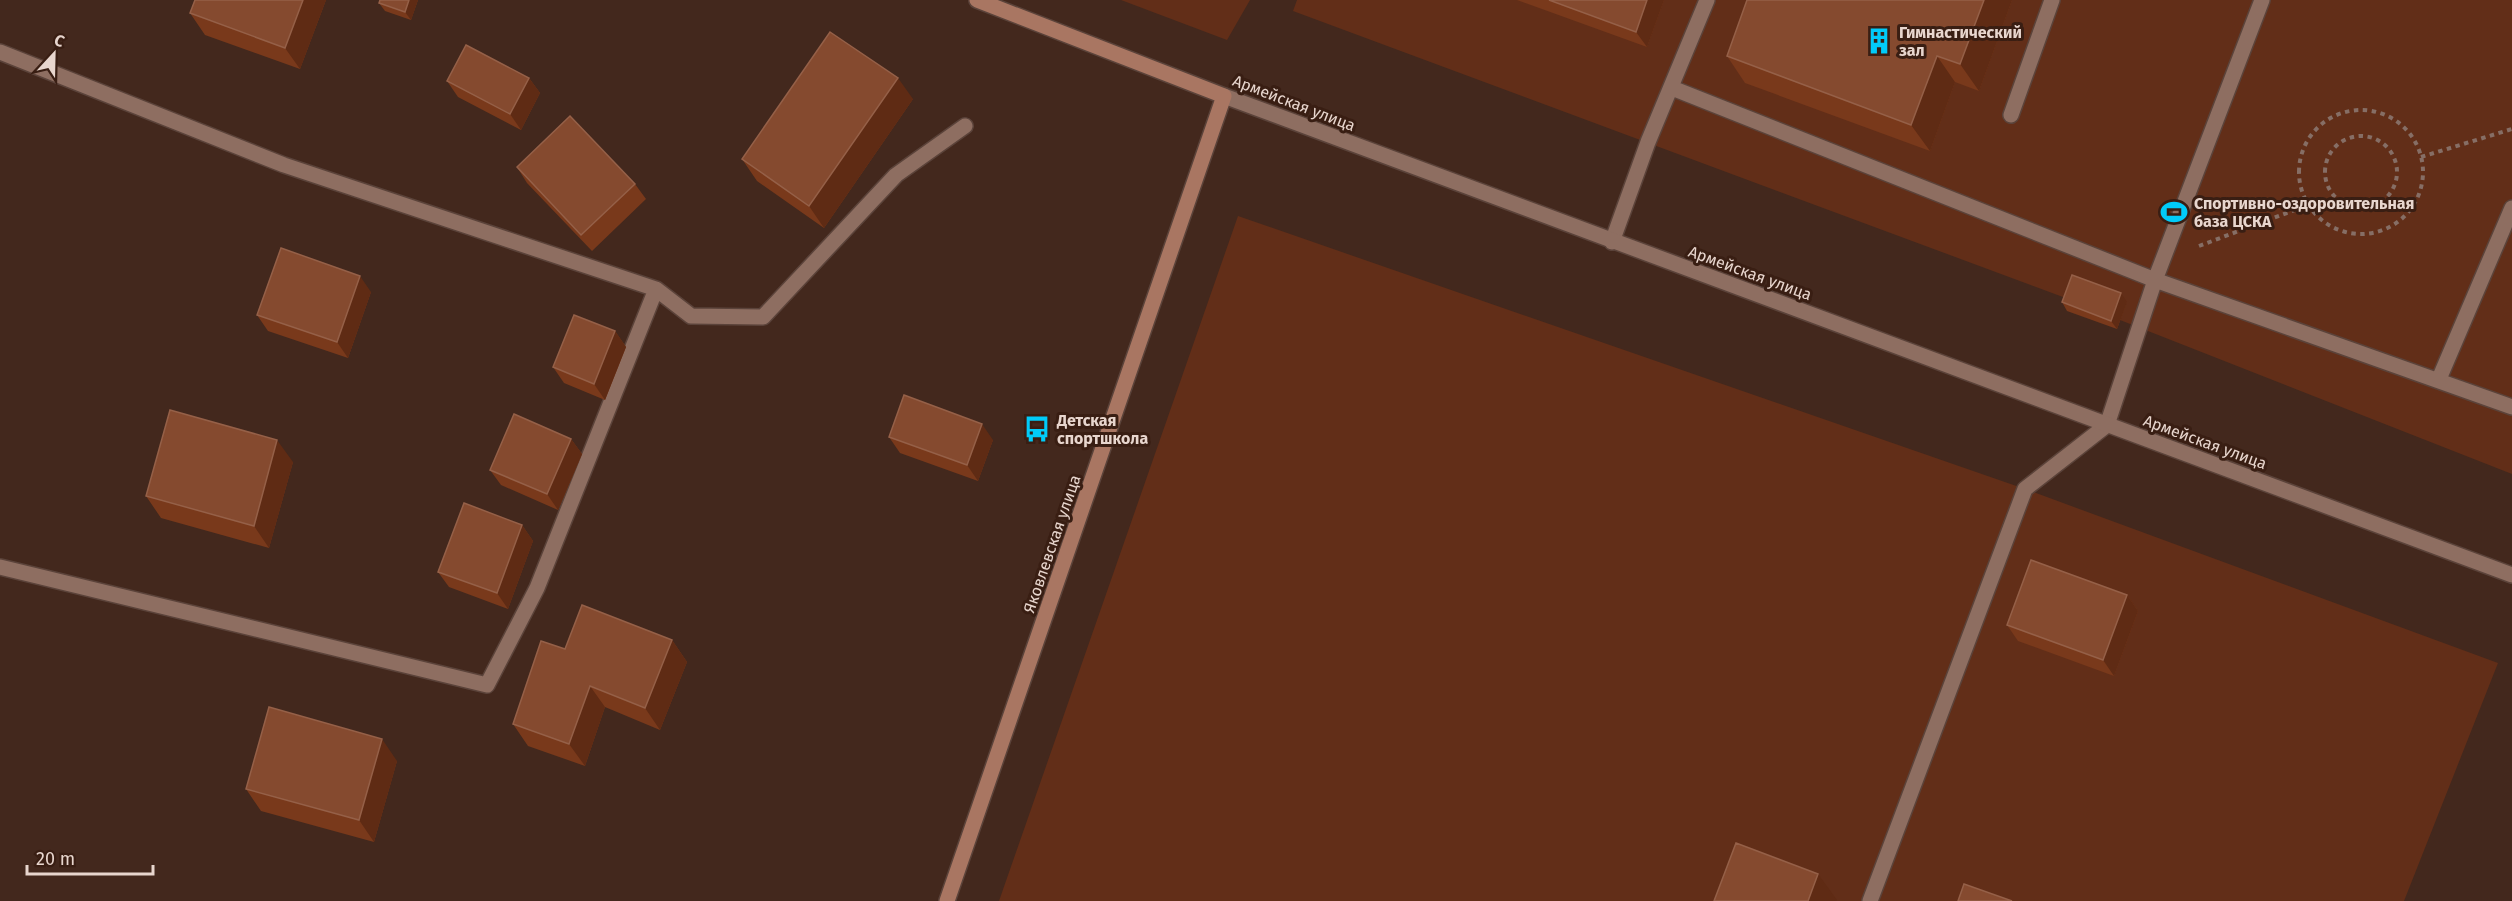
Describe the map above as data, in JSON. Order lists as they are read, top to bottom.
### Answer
{
  "streets": {
    "street": ["Армейская улица", "Яковлевская улица"]
  },
  "crossings": [
    ["Армейская улица", "Яковлевская улица"]
  ],
  "places": {
    "building": ["Гимнастический зал"],
    "sports": ["Спортивно-оздоровительная база ЦСКА"],
    "bus stop": ["Детская спортшкола"]
  },
  "scale_bar": "20 m",
  "north": "top"
}
